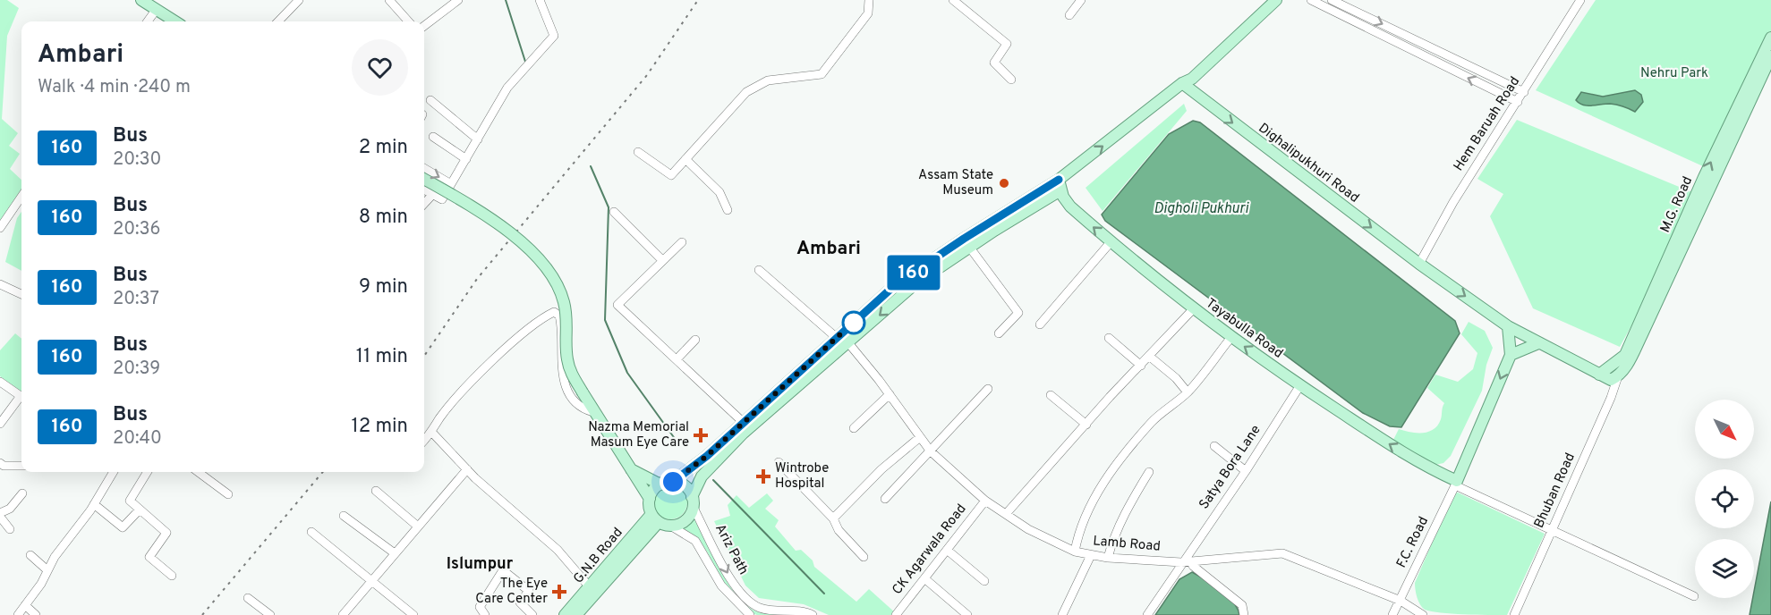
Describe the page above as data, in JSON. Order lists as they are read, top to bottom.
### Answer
{
  "streets": {
    "main road": [
      "Dighalipukhuri Road",
      "M.G. Road",
      "Tayabulla Road",
      "G.N.B Road"
    ],
    "street": [
      "Hem Baruah Road",
      "Satya Bora Lane",
      "Bhuban Road",
      "F.C. Road",
      "Lamb Road",
      "Ariz Path",
      "CK Agarwala Road"
    ]
  },
  "crossings": [
    ["Hem Baruah Road", "Dighalipukhuri Road"],
    ["Dighalipukhuri Road", "M.G. Road"],
    ["Tayabulla Road", "Satya Bora Lane"],
    ["Tayabulla Road", "F.C. Road"],
    ["Satya Bora Lane", "Lamb Road"],
    ["F.C. Road", "Lamb Road"],
    ["Lamb Road", "CK Agarwala Road"],
    ["Ariz Path", "G.N.B Road"]
  ],
  "one_way": ["Dighalipukhuri Road", "Tayabulla Road"],
  "districts": ["Ambari", "Islumpur"],
  "water": ["Digholi Pukhuri"],
  "parks": ["Nehru Park"],
  "places": {
    "other": ["Assam State Museum"],
    "health": ["Nazma Memorial Masum Eye Care", "Wintrobe Hospital", "The Eye Care Center"]
  },
  "lines": ["bus line 160"],
  "north": "bottom right",
  "page": {
    "on_map": "160",
    "heading": ["Ambari", "Walk · 4 min · 240 m"],
    "list": [
      {
        "mark": "160",
        "name": "Bus",
        "note": "20:30",
        "value": "2 min"
      },
      {
        "mark": "160",
        "name": "Bus",
        "note": "20:36",
        "value": "8 min"
      },
      {
        "mark": "160",
        "name": "Bus",
        "note": "20:37",
        "value": "9 min"
      },
      {
        "mark": "160",
        "name": "Bus",
        "note": "20:39",
        "value": "11 min"
      },
      {
        "mark": "160",
        "name": "Bus",
        "note": "20:40",
        "value": "12 min"
      }
    ]
  }
}
